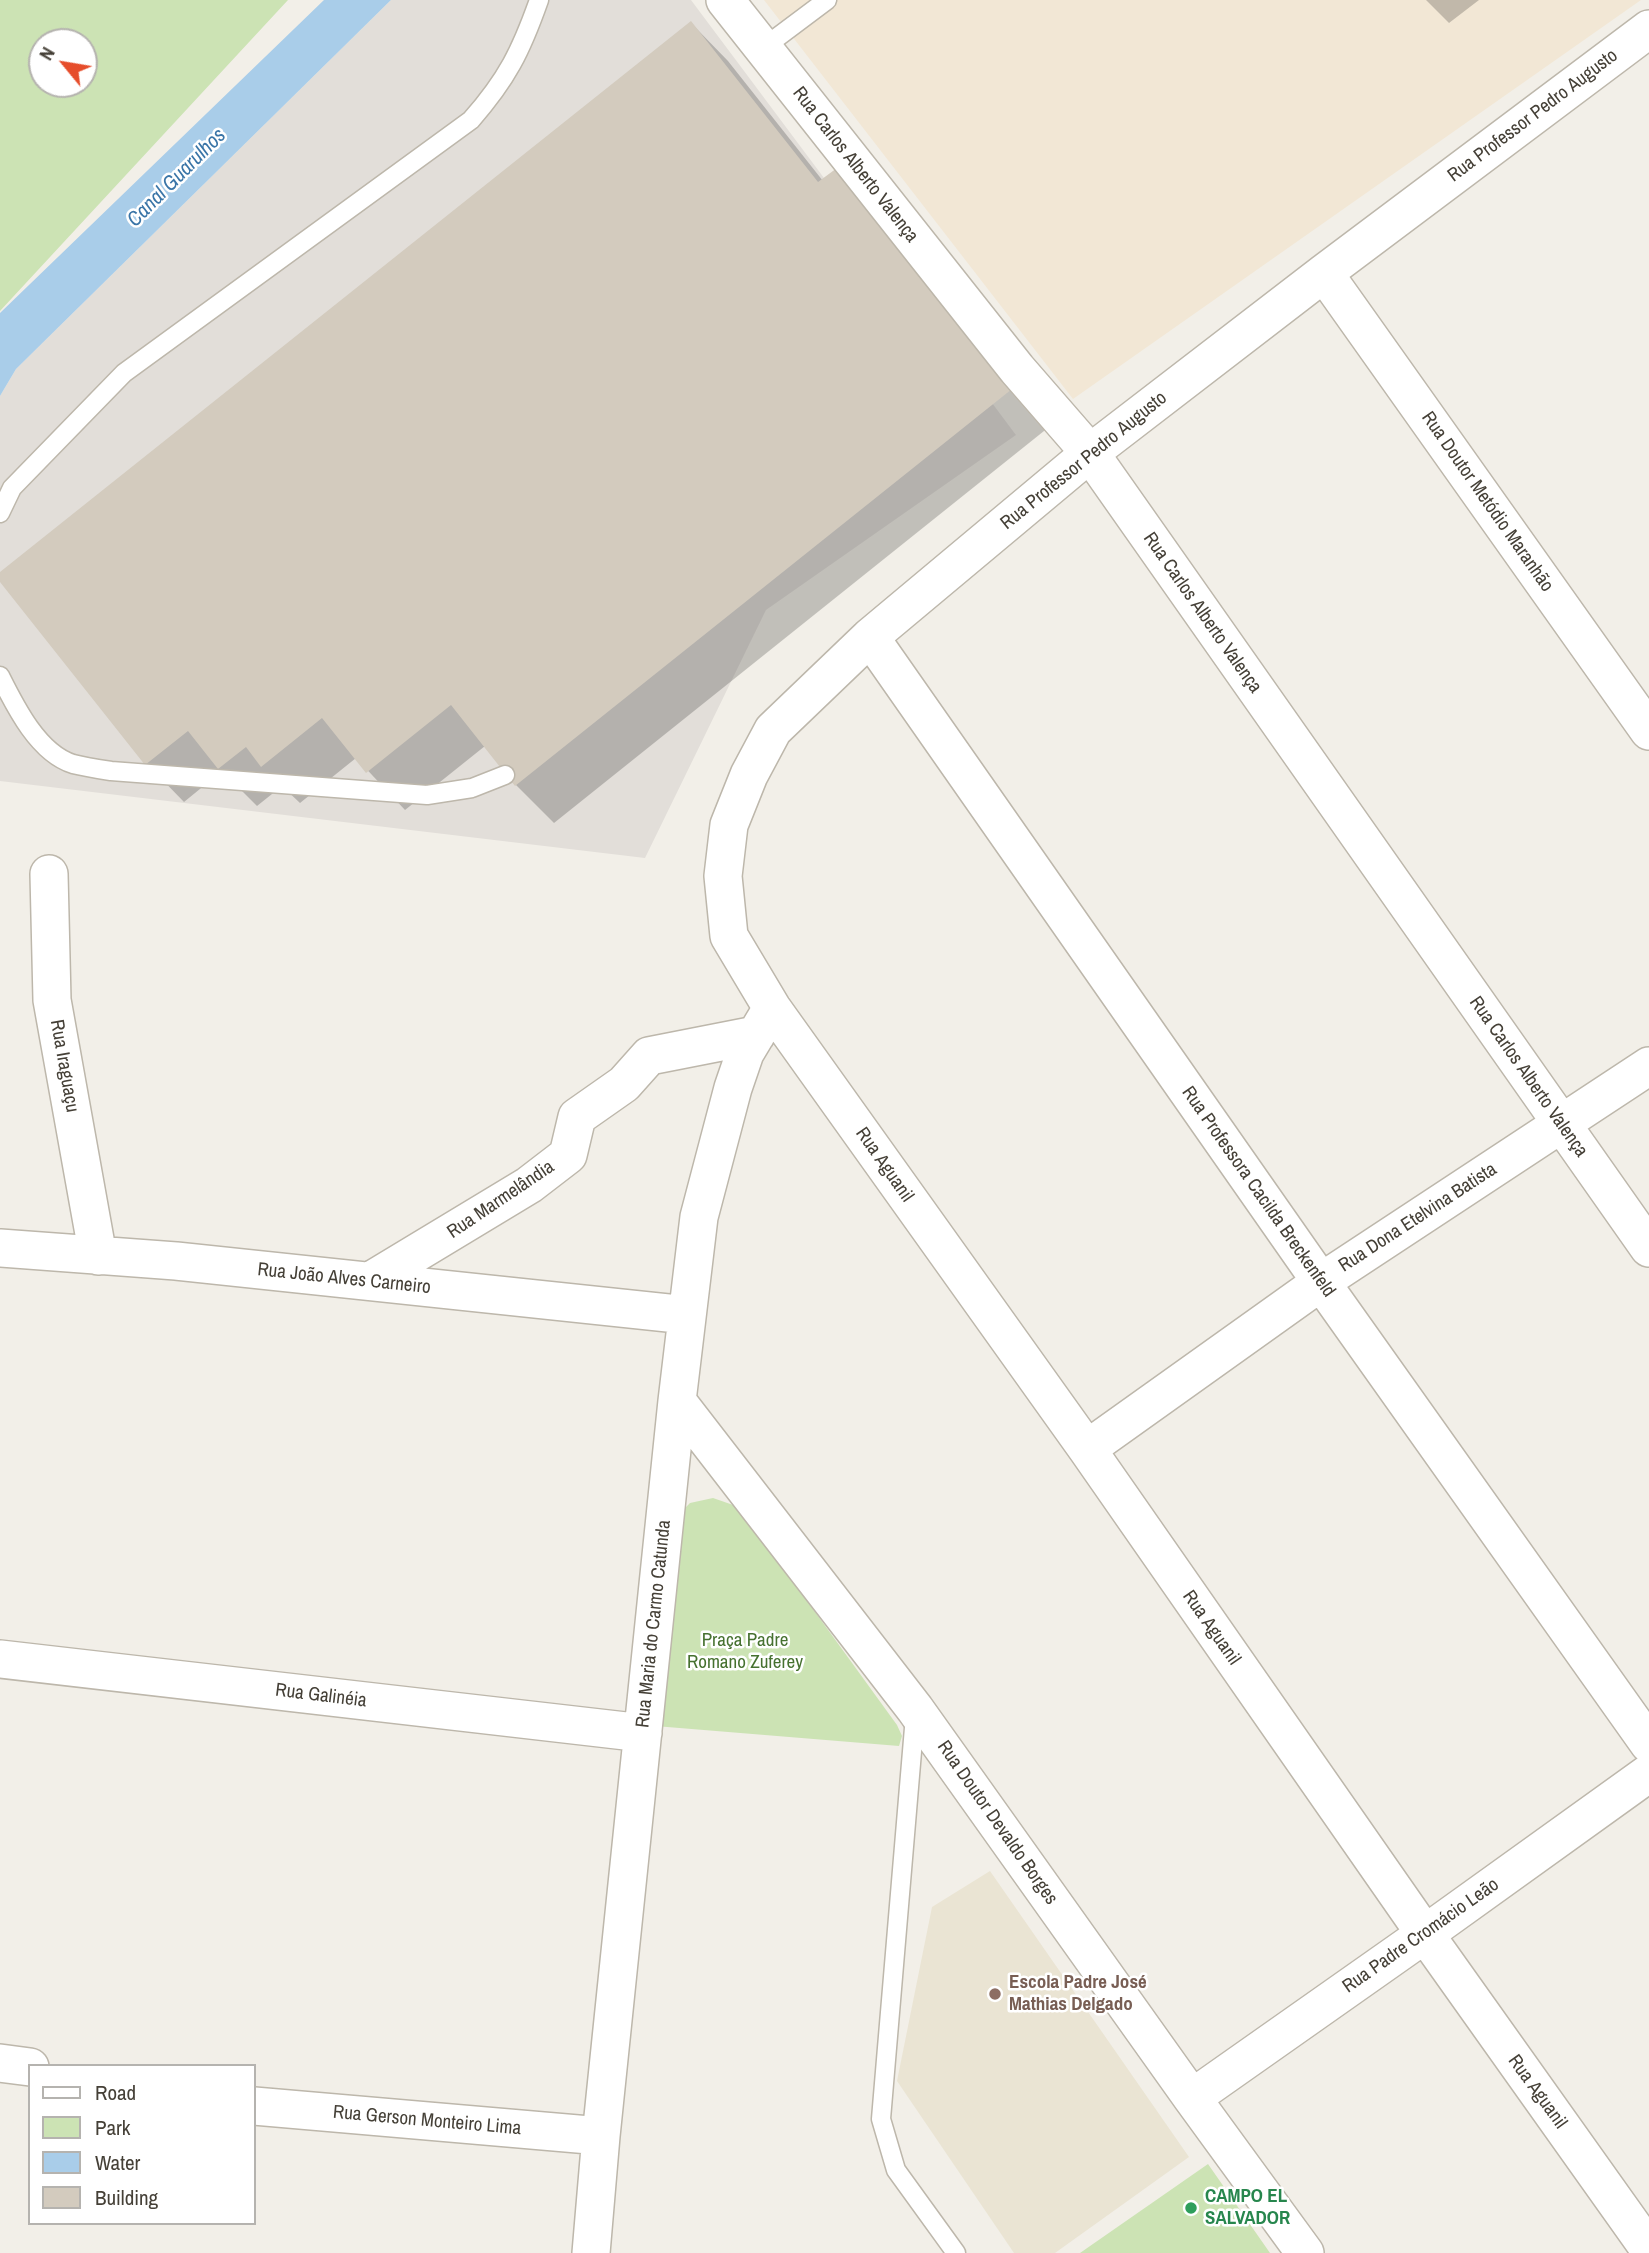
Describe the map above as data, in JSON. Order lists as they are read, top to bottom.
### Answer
{
  "streets": {
    "street": [
      "Rua Professor Pedro Augusto",
      "Rua Carlos Alberto Valença",
      "Rua Doutor Metódio Maranhão",
      "Rua Iraguaçu",
      "Rua Aguanil",
      "Rua Professora Cacilda Breckenfeld",
      "Rua Marmelândia",
      "Rua Dona Etelvina Batista",
      "Rua João Alves Carneiro",
      "Rua Maria do Carmo Catunda",
      "Rua Galinéia",
      "Rua Doutor Devaldo Borges",
      "Rua Padre Cromácio Leão",
      "Rua Gerson Monteiro Lima"
    ]
  },
  "crossings": [
    ["Rua Professor Pedro Augusto", "Rua Carlos Alberto Valença"],
    ["Rua Professor Pedro Augusto", "Rua Doutor Metódio Maranhão"],
    ["Rua Professor Pedro Augusto", "Rua Aguanil"],
    ["Rua Professor Pedro Augusto", "Rua Professora Cacilda Breckenfeld"],
    ["Rua Professor Pedro Augusto", "Rua Marmelândia"],
    ["Rua Professor Pedro Augusto", "Rua Maria do Carmo Catunda"],
    ["Rua Carlos Alberto Valença", "Rua Dona Etelvina Batista"],
    ["Rua Iraguaçu", "Rua João Alves Carneiro"],
    ["Rua Aguanil", "Rua Marmelândia"],
    ["Rua Aguanil", "Rua Dona Etelvina Batista"],
    ["Rua Aguanil", "Rua Maria do Carmo Catunda"],
    ["Rua Aguanil", "Rua Padre Cromácio Leão"],
    ["Rua Professora Cacilda Breckenfeld", "Rua Dona Etelvina Batista"],
    ["Rua Marmelândia", "Rua João Alves Carneiro"],
    ["Rua Marmelândia", "Rua Maria do Carmo Catunda"],
    ["Rua João Alves Carneiro", "Rua Maria do Carmo Catunda"],
    ["Rua Maria do Carmo Catunda", "Rua Galinéia"],
    ["Rua Maria do Carmo Catunda", "Rua Doutor Devaldo Borges"],
    ["Rua Maria do Carmo Catunda", "Rua Gerson Monteiro Lima"],
    ["Rua Doutor Devaldo Borges", "Rua Padre Cromácio Leão"]
  ],
  "water": ["Canal Guarulhos"],
  "parks": ["Praça Padre Romano Zuferey"],
  "places": ["Escola Padre José Mathias Delgado", "CAMPO EL SALVADOR"],
  "legend": [
    "Road",
    "Park",
    "Water",
    "Building"
  ],
  "north": "top left"
}
